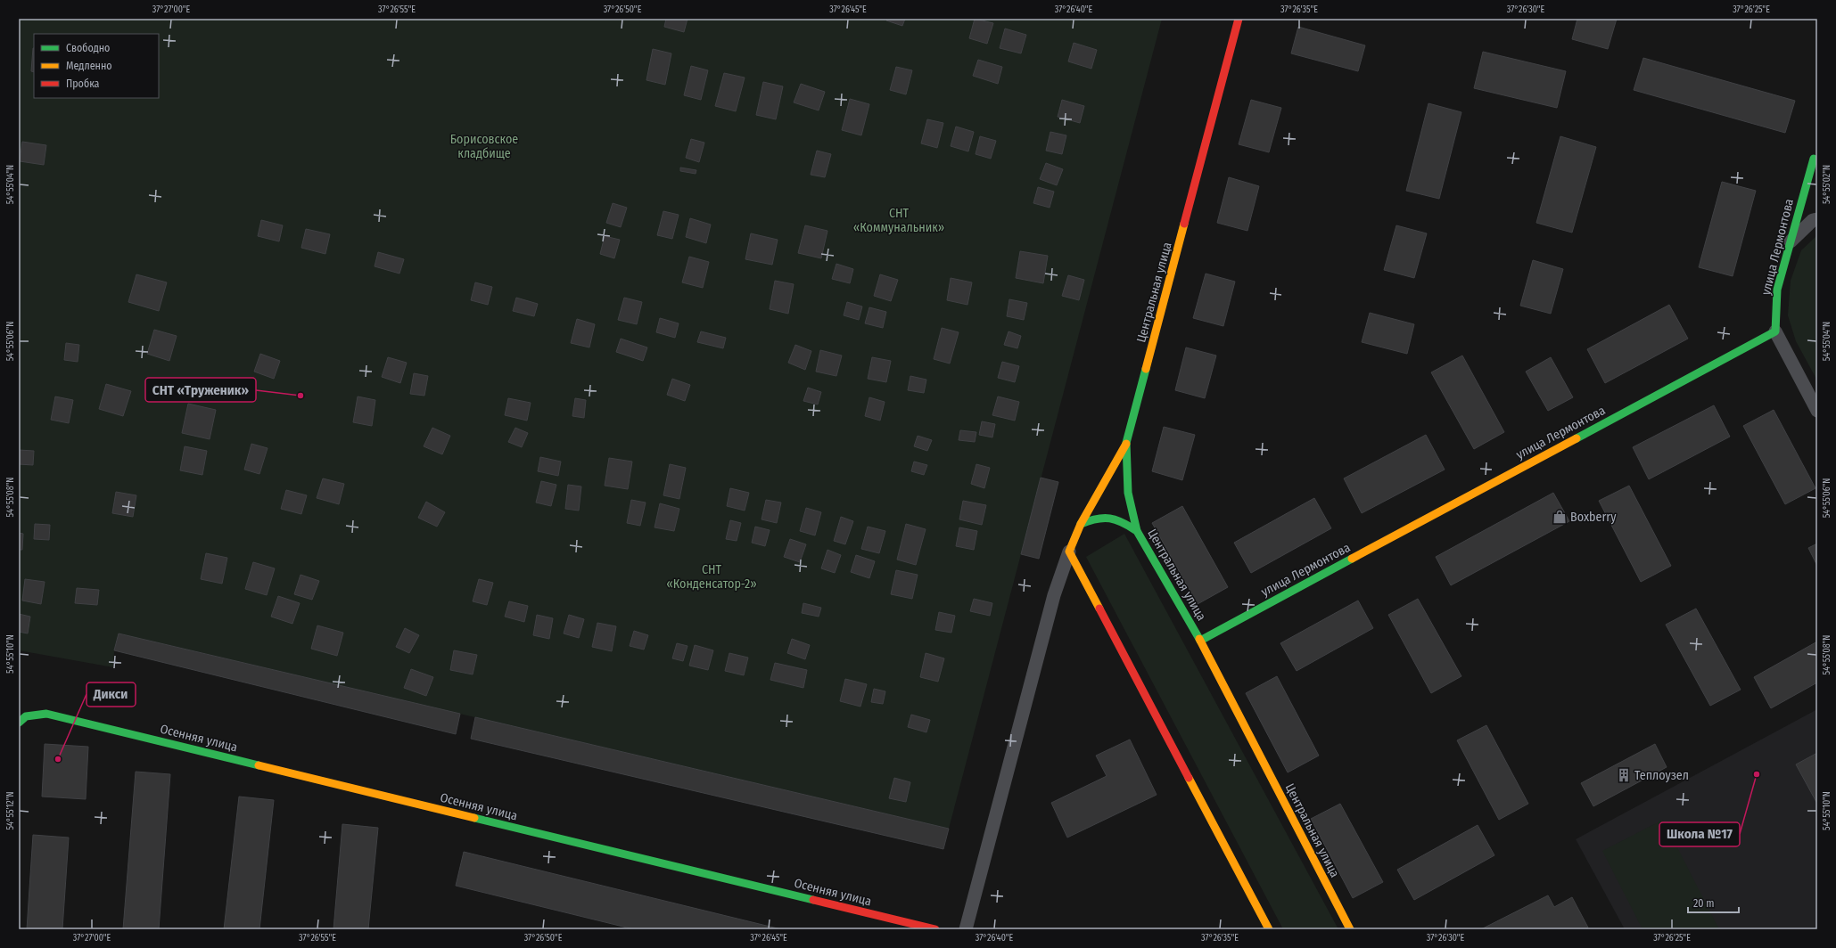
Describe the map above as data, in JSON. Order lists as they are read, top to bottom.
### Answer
{
  "streets": {
    "street": ["улица Лермонтова", "Центральная улица", "Осенняя улица"]
  },
  "crossings": [
    ["улица Лермонтова", "Центральная улица"]
  ],
  "parks": ["Борисовское кладбище", "СНТ «Коммунальник»", "СНТ «Конденсатор-2»"],
  "places": {
    "other": ["СНТ «Труженик»", "Дикси", "Школа №17"],
    "shop": ["Boxberry"],
    "building": ["Теплоузел"]
  },
  "legend": ["Свободно", "Медленно", "Пробка"],
  "scale_bar": "20 m",
  "coordinates": [
    "37°27'00\"E",
    "37°26'55\"E",
    "37°26'50\"E",
    "37°26'45\"E",
    "37°26'40\"E",
    "37°26'35\"E",
    "37°26'30\"E",
    "37°26'25\"E",
    "54°55'04\"N",
    "54°55'02\"N",
    "54°55'06\"N",
    "54°55'08\"N",
    "54°55'10\"N",
    "54°55'12\"N"
  ]
}
